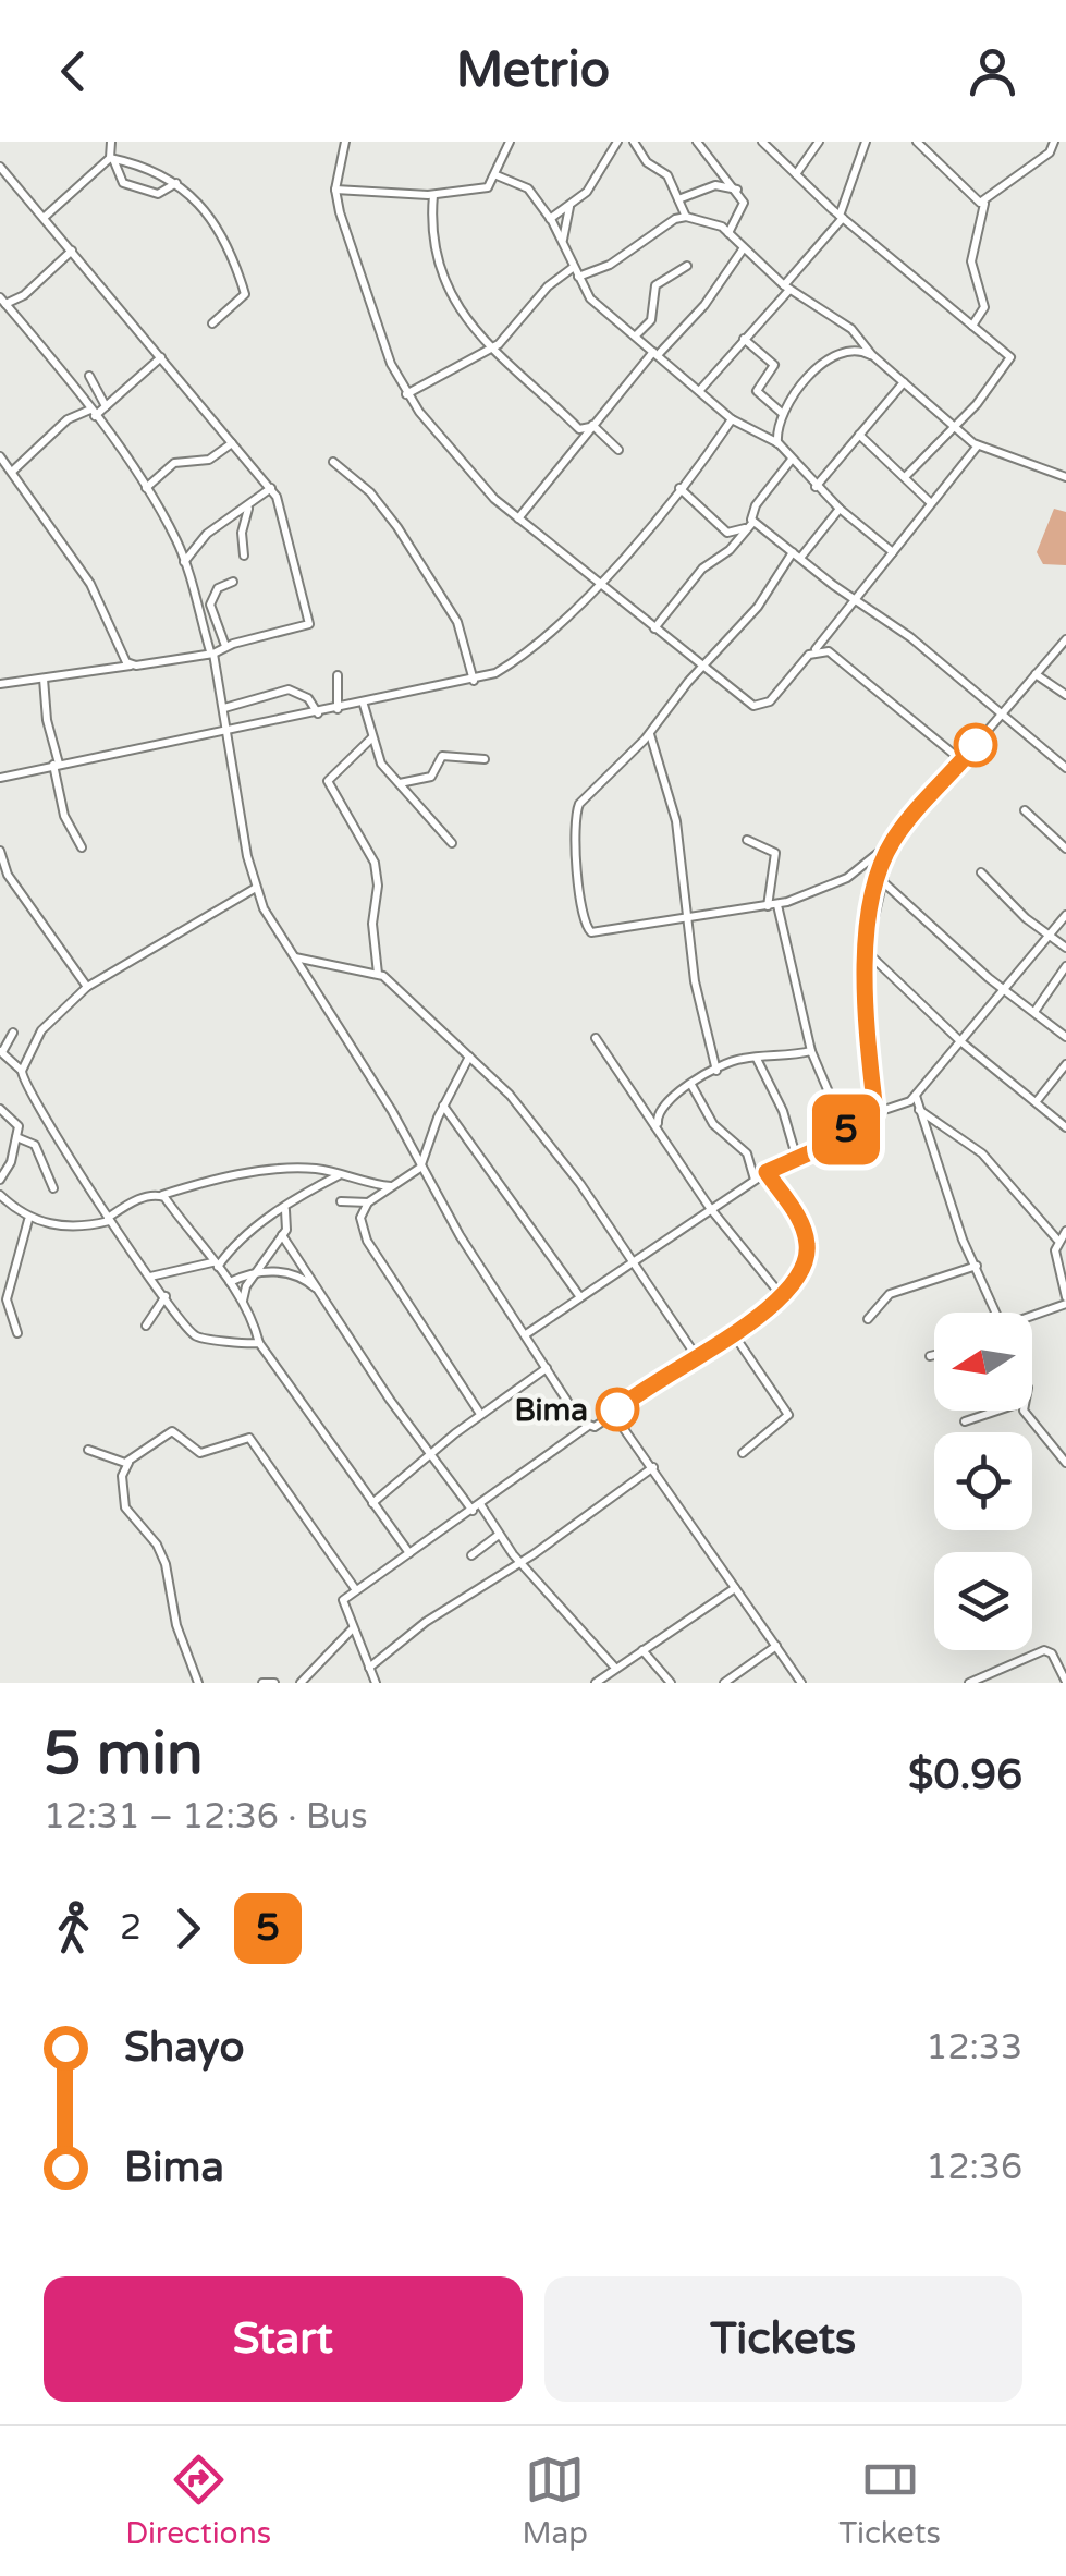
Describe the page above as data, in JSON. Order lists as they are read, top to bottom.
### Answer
{
  "places": ["Bima"],
  "lines": ["bus line 5"],
  "north": "left",
  "page": {
    "header": "Metrio",
    "on_map": "5",
    "heading": ["5 min", "12:31 – 12:36 · Bus", "$0.96"],
    "legs": ["2", "5"],
    "list": [
      {
        "name": "Shayo",
        "value": "12:33"
      },
      {
        "name": "Bima",
        "value": "12:36"
      }
    ],
    "buttons": ["Start", "Tickets"],
    "tabs": ["Directions", "Map", "Tickets"]
  }
}
